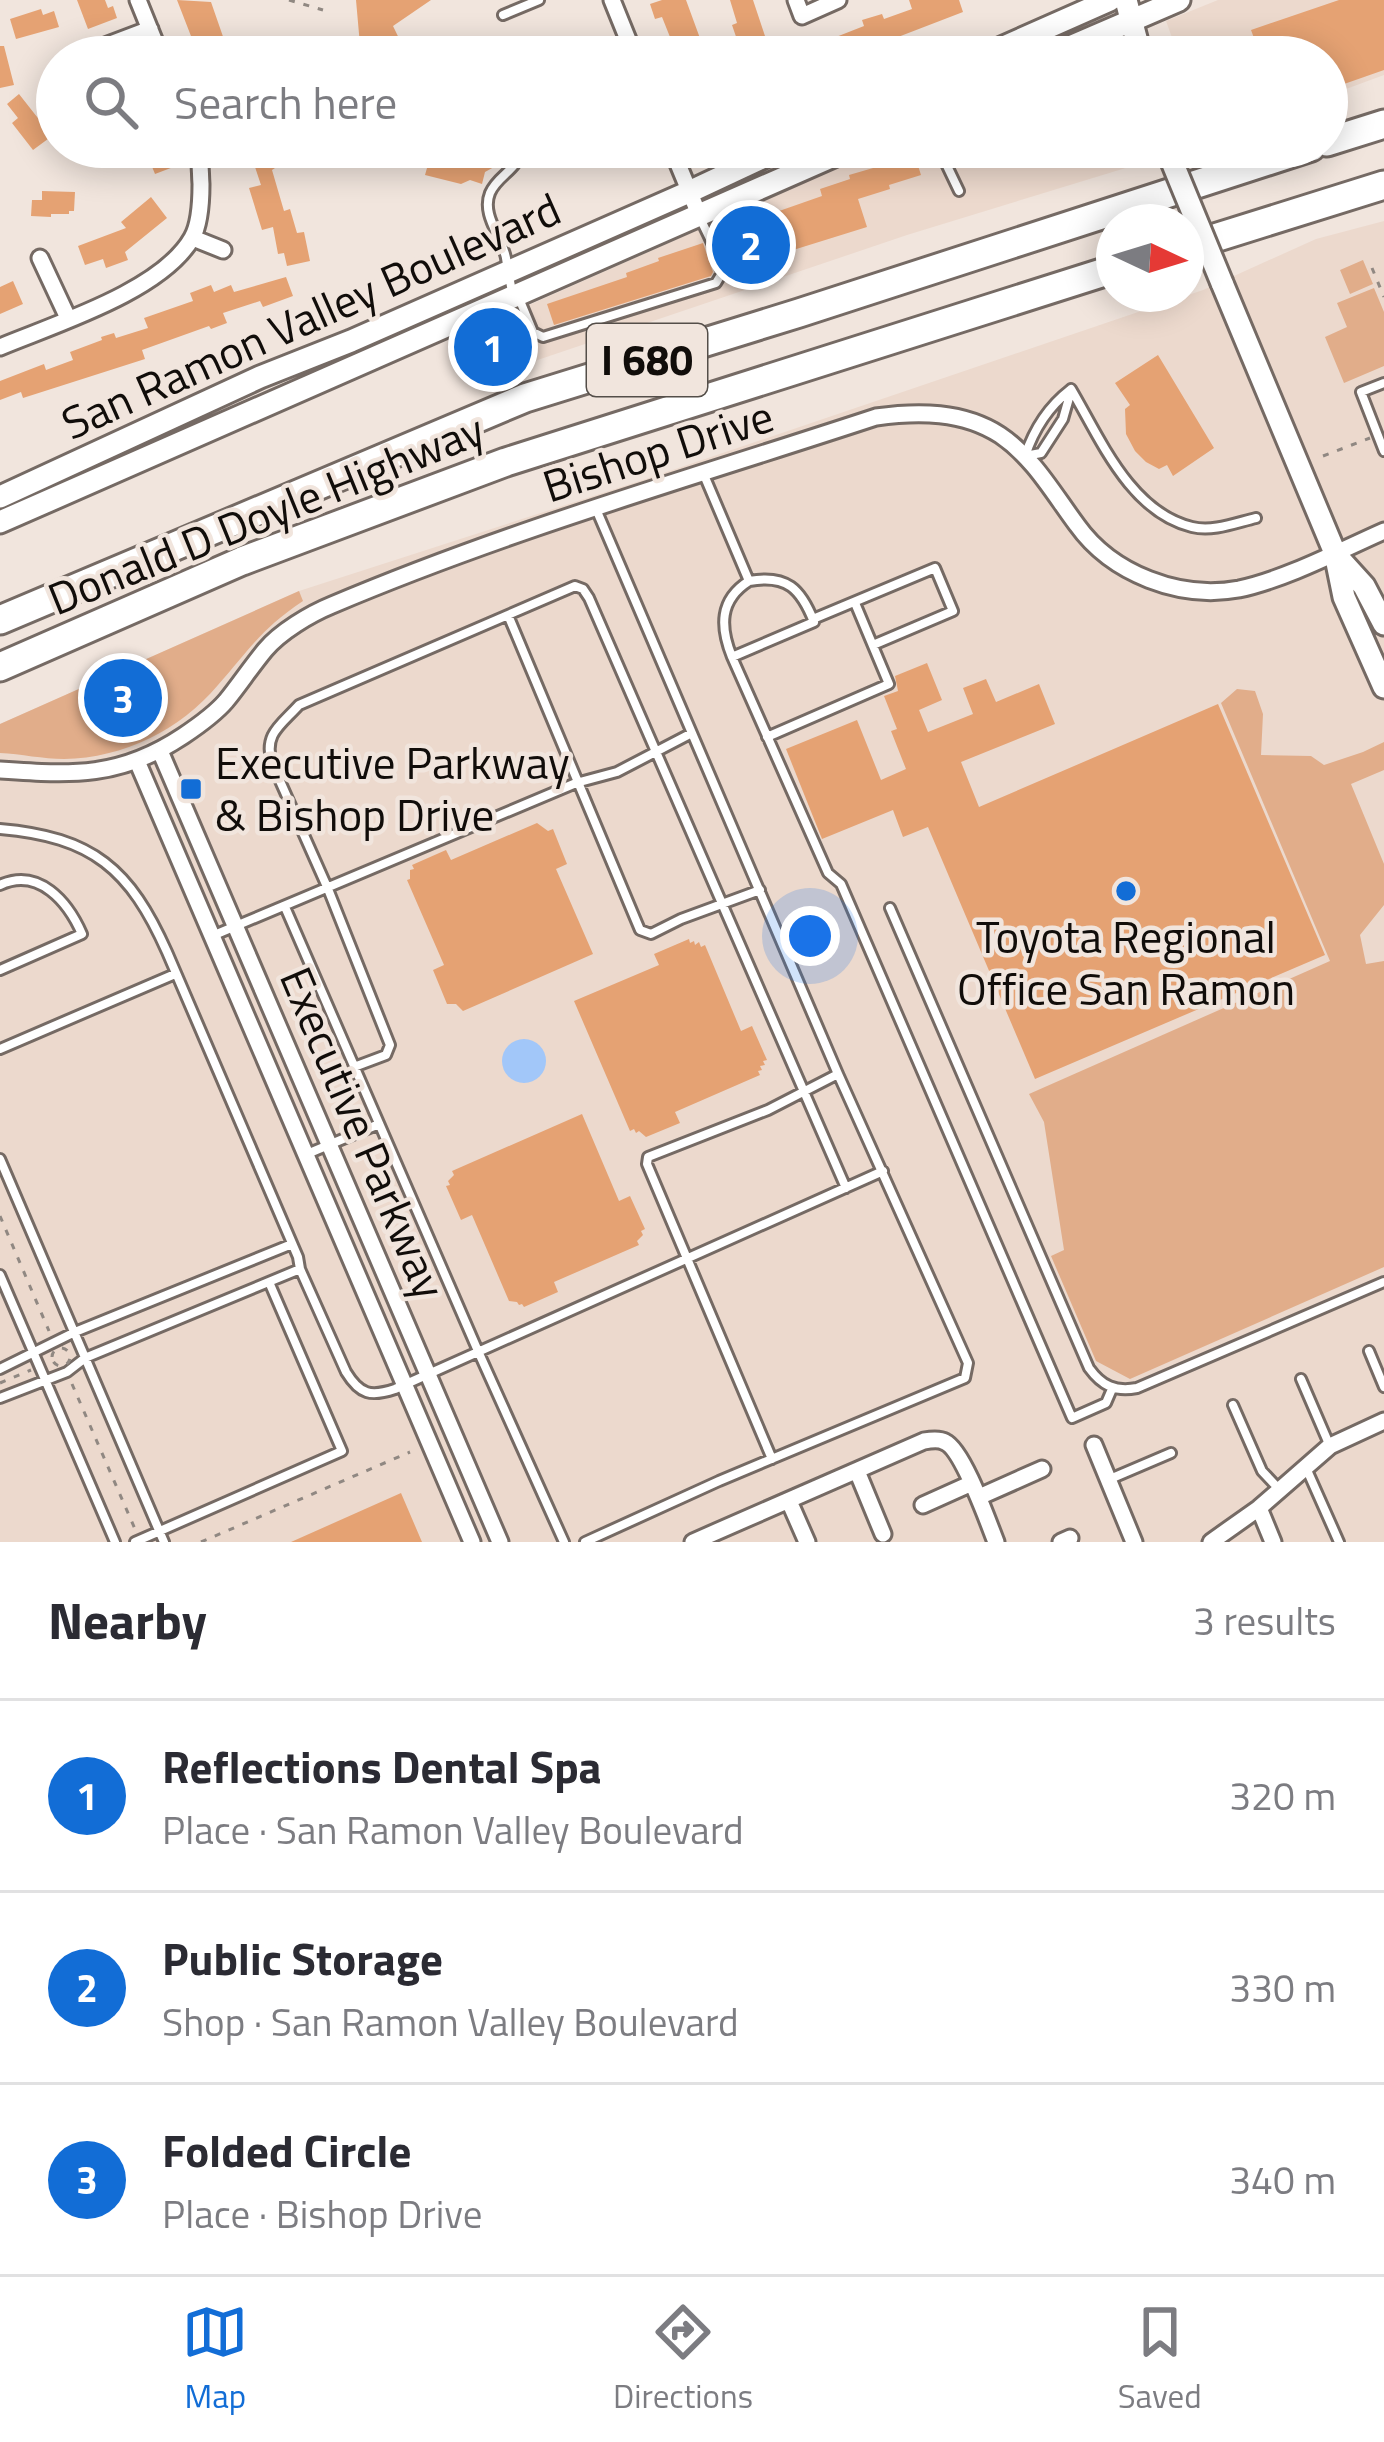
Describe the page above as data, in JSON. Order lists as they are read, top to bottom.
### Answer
{
  "streets": {
    "highway": ["I 680", "Donald D Doyle Highway"],
    "main road": ["San Ramon Valley Boulevard"],
    "street": ["Bishop Drive", "Executive Parkway"]
  },
  "crossings": [
    ["Bishop Drive", "Executive Parkway"]
  ],
  "places": {
    "transit": ["Executive Parkway & Bishop Drive"],
    "other": ["Toyota Regional Office San Ramon"]
  },
  "north": "right",
  "page": {
    "search": "Search here",
    "pins": ["2", "1", "3"],
    "heading": ["Nearby", "3 results"],
    "list": [
      {
        "mark": "1",
        "name": "Reflections Dental Spa",
        "note": "Place · San Ramon Valley Boulevard",
        "value": "320 m"
      },
      {
        "mark": "2",
        "name": "Public Storage",
        "note": "Shop · San Ramon Valley Boulevard",
        "value": "330 m"
      },
      {
        "mark": "3",
        "name": "Folded Circle",
        "note": "Place · Bishop Drive",
        "value": "340 m"
      }
    ],
    "nav": ["Map", "Directions", "Saved"]
  }
}
